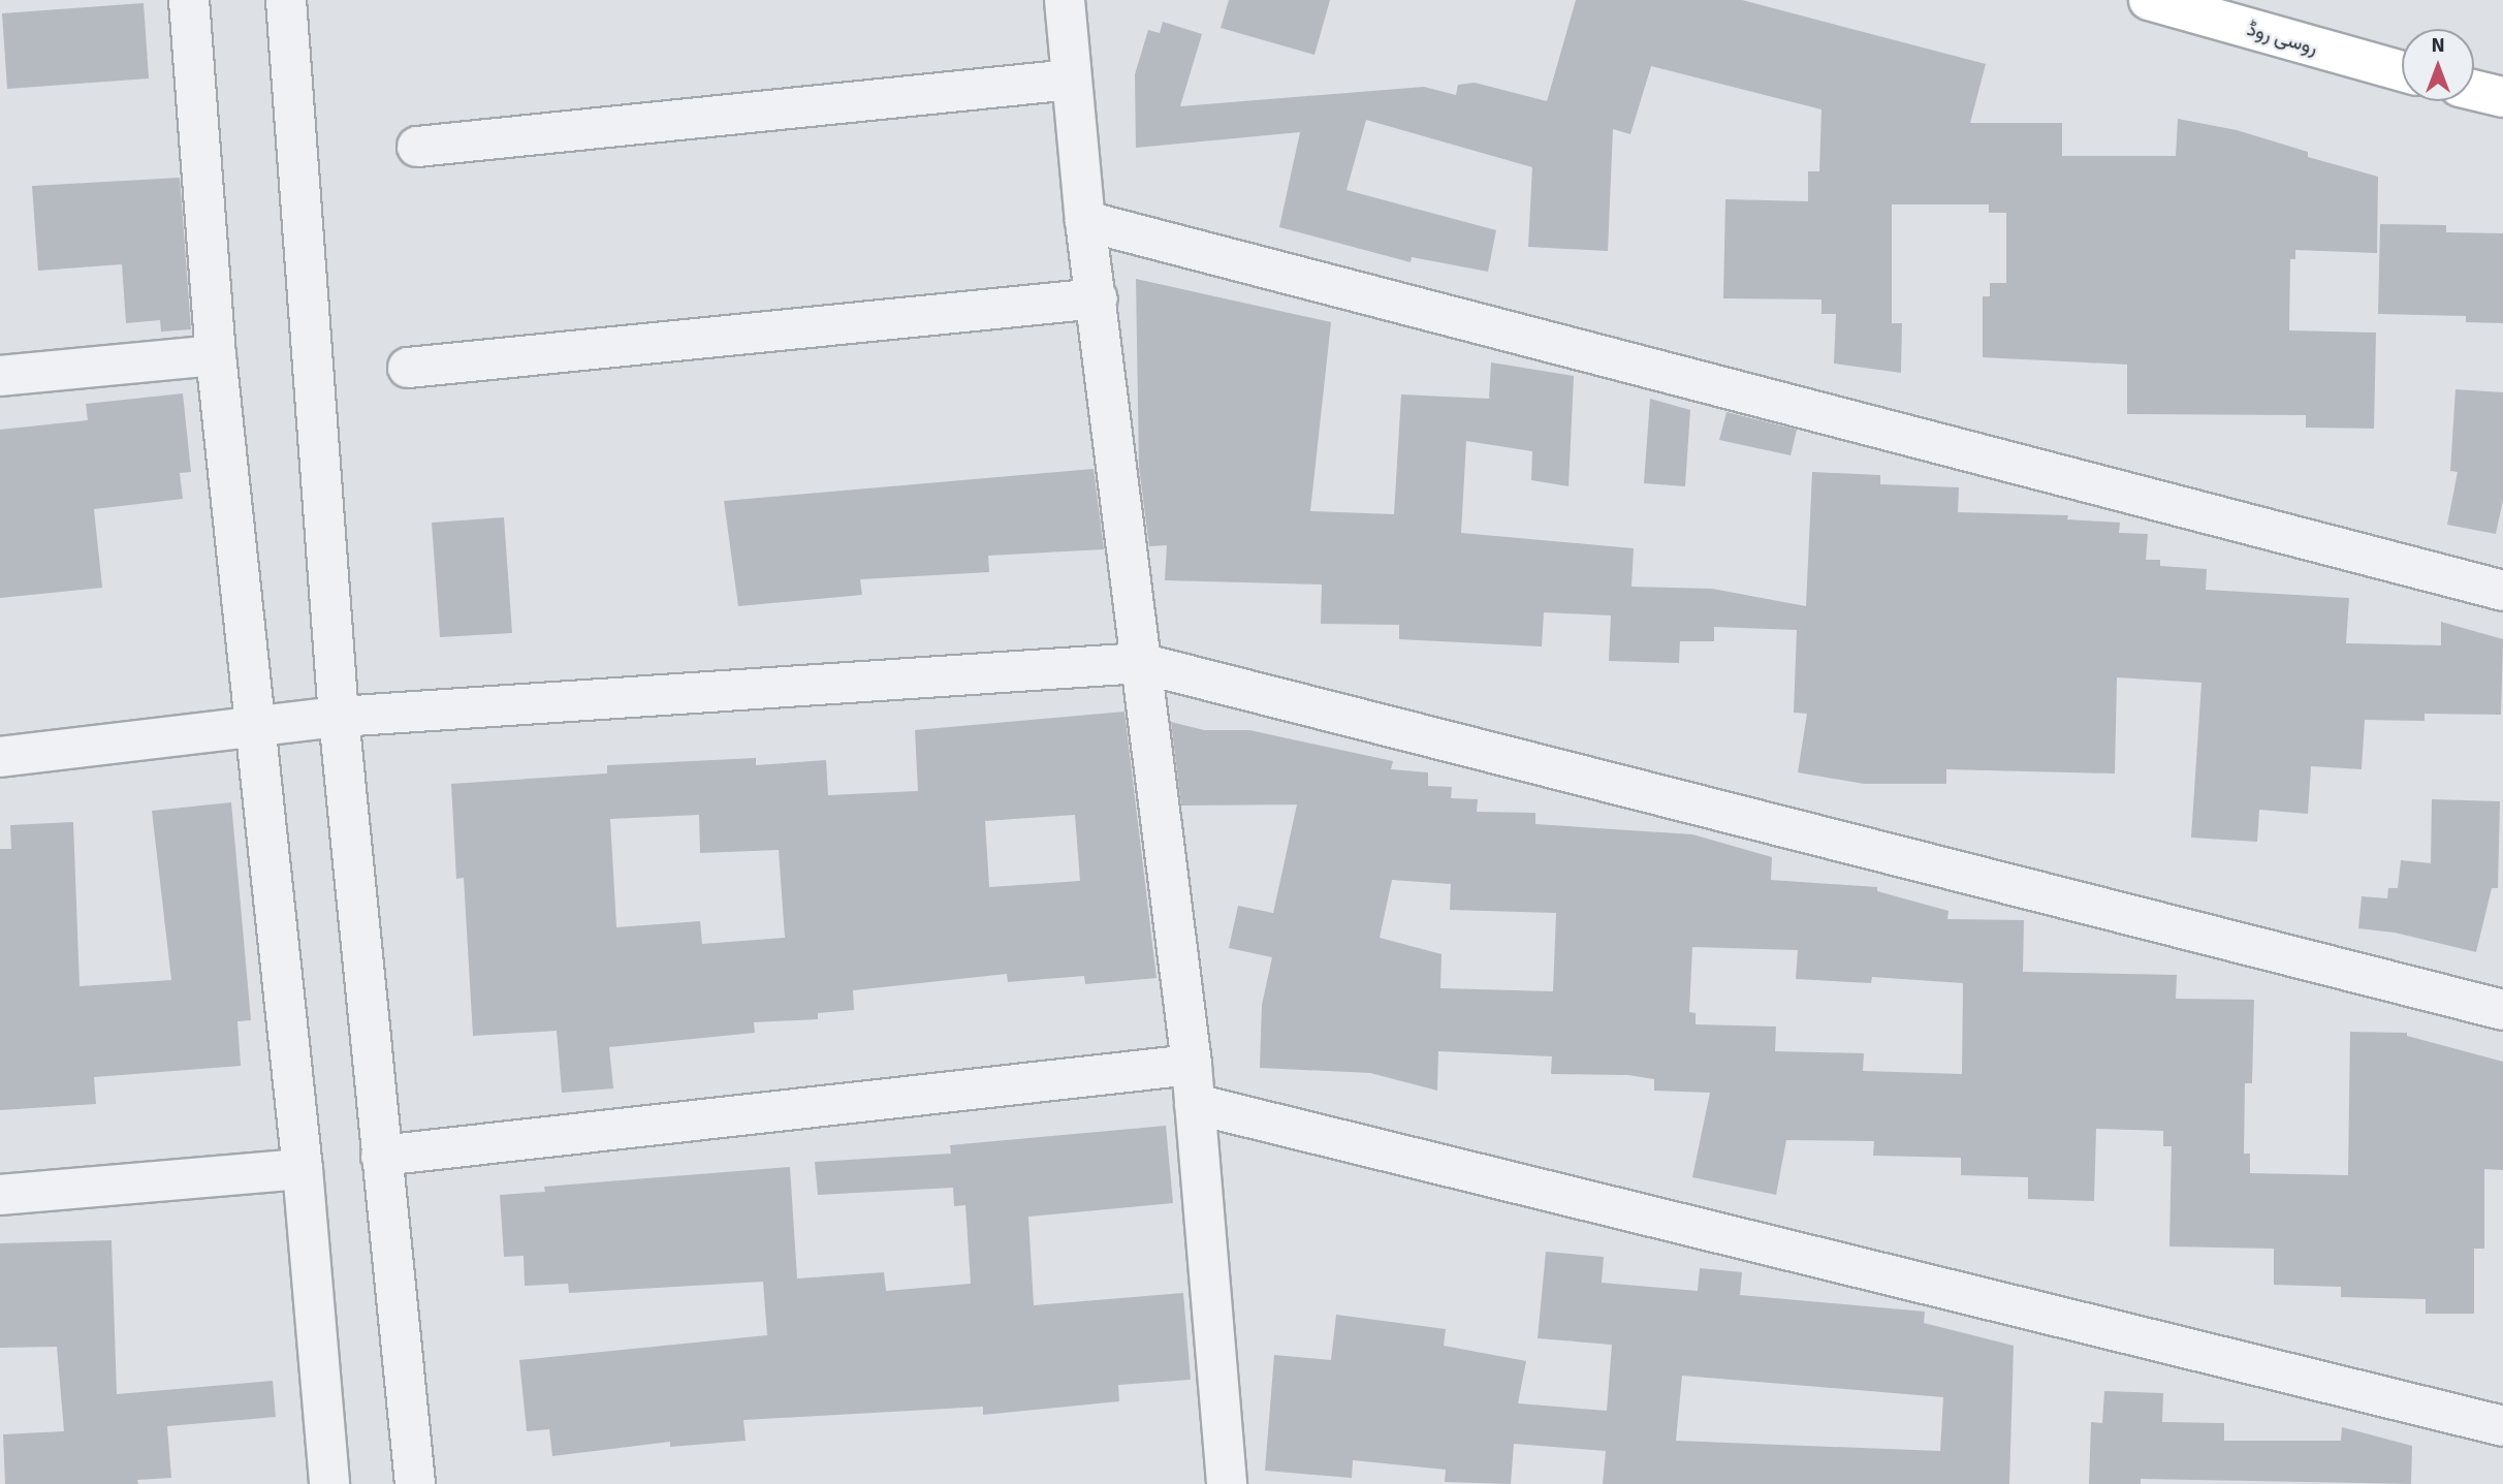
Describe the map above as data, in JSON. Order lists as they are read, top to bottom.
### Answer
{
  "streets": {
    "main road": ["روسی روڈ"]
  },
  "north": "top"
}
